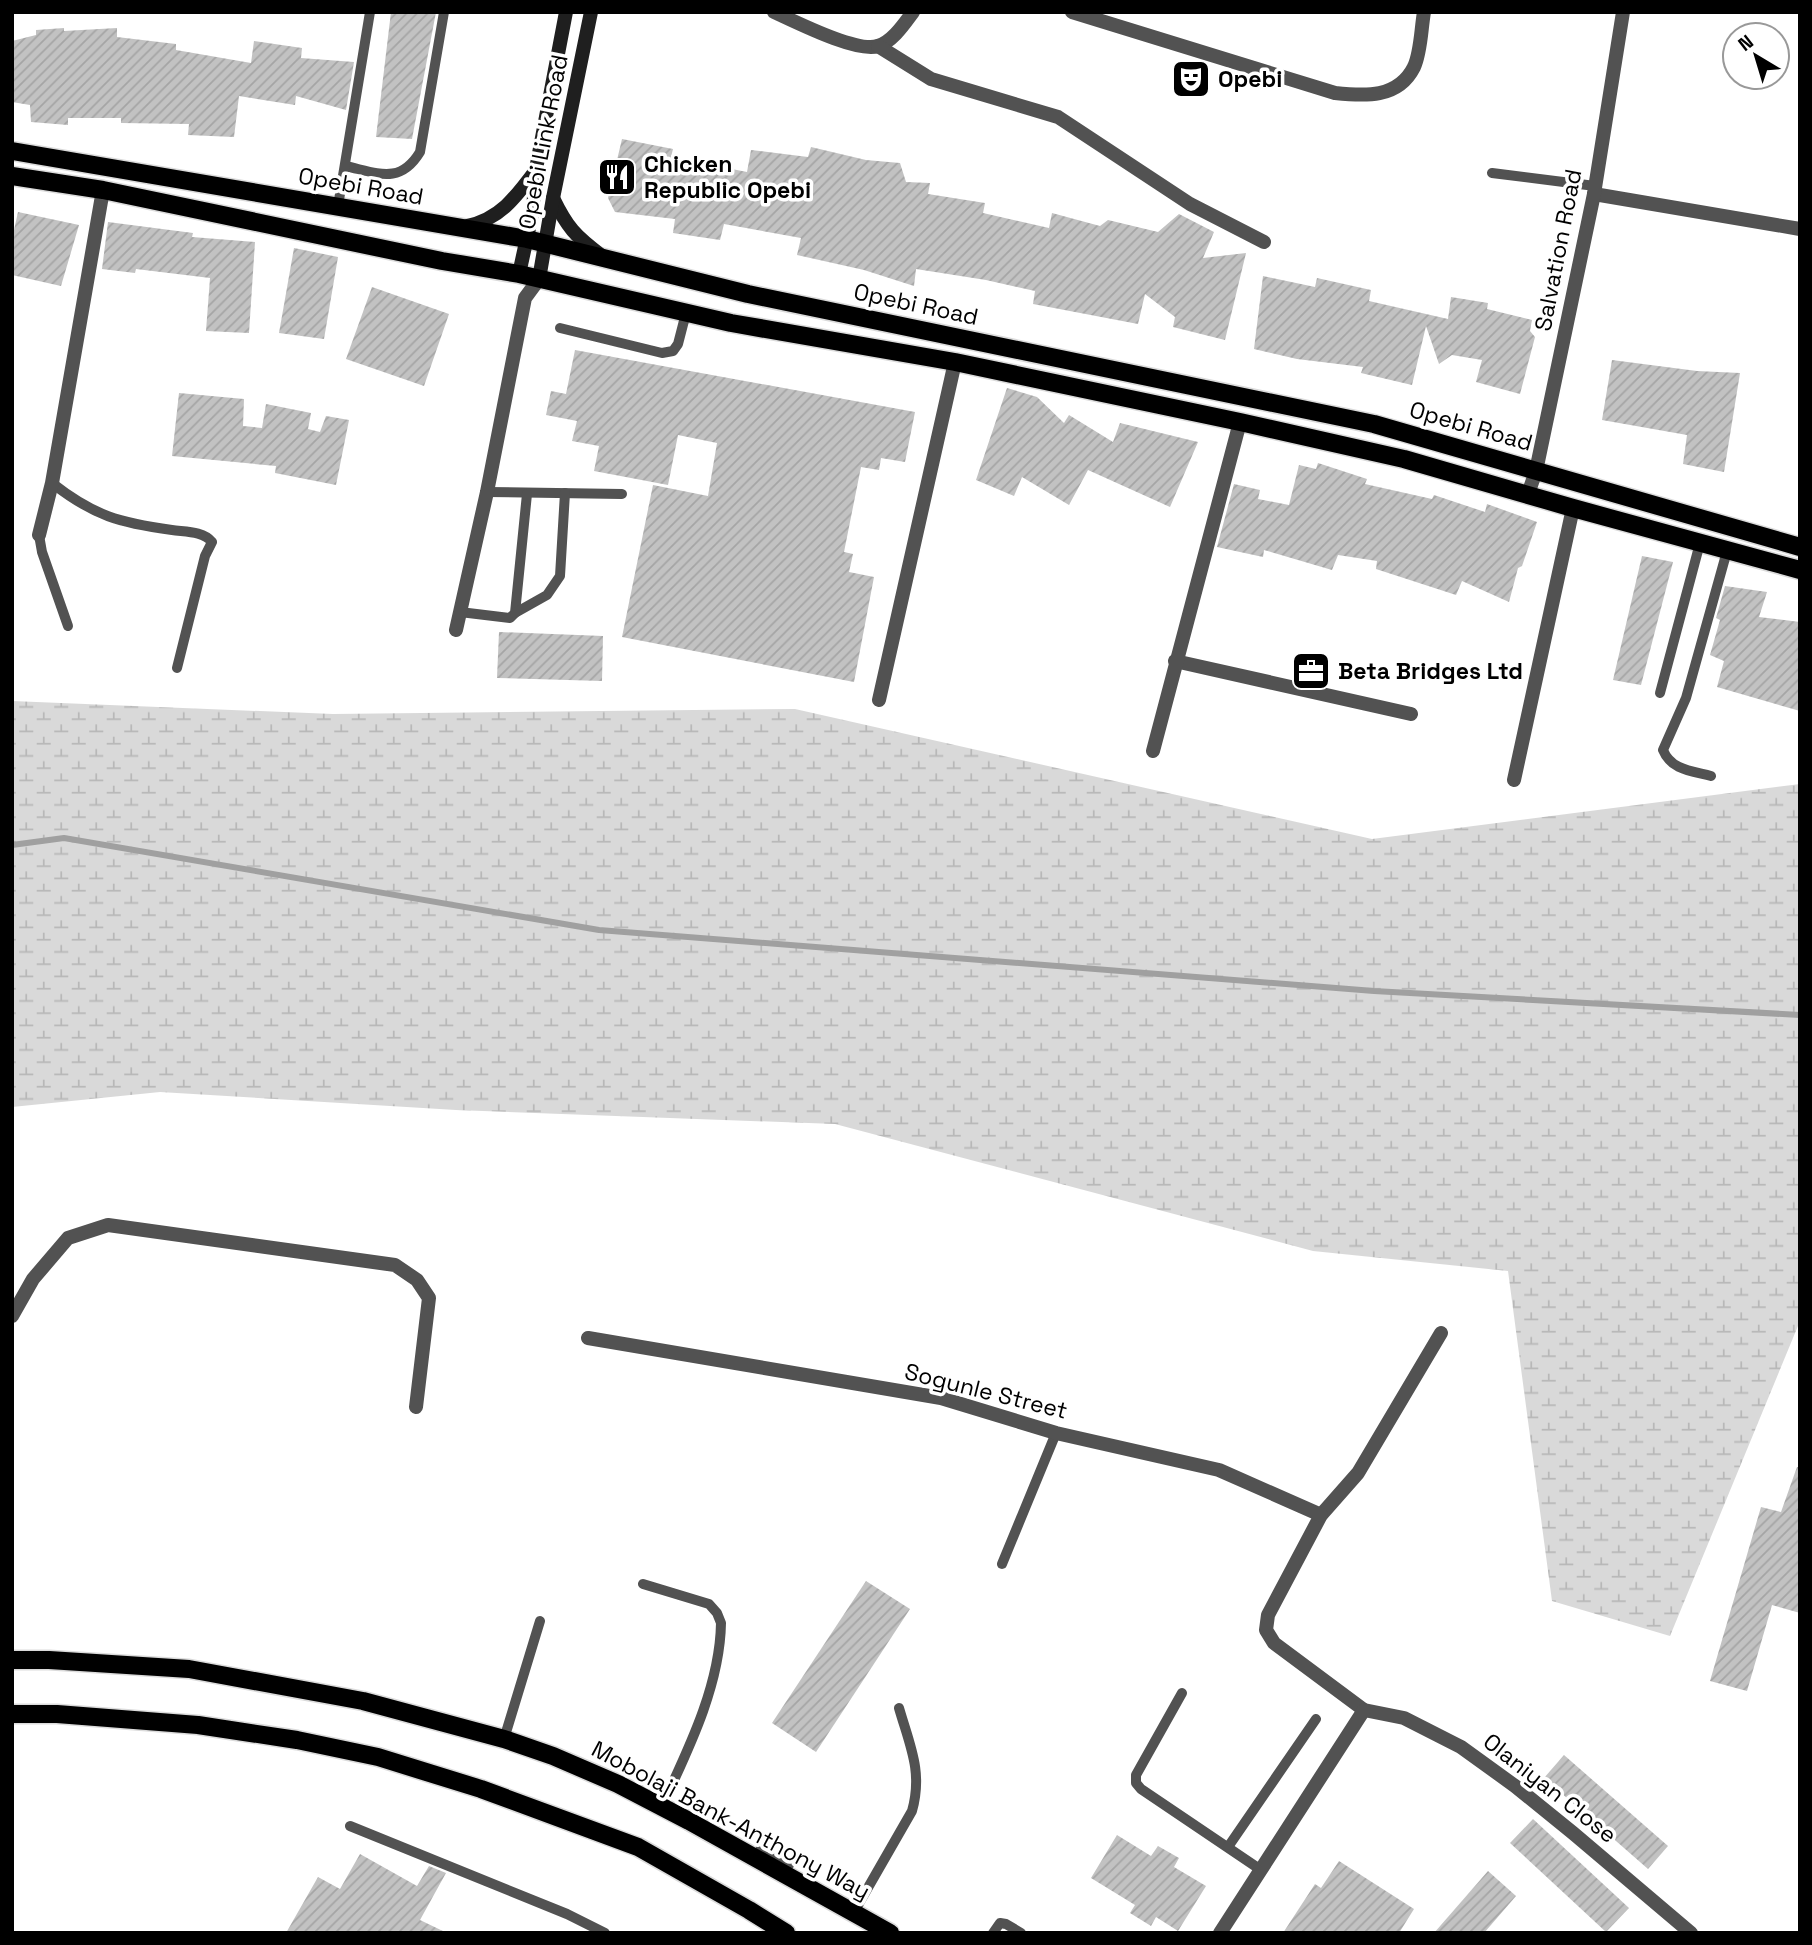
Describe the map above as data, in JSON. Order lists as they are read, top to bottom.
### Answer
{
  "streets": {
    "main road": ["Opebi Link Road", "Opebi Road", "Mobolaji Bank-Anthony Way"],
    "street": ["Salvation Road", "Sogunle Street", "Olaniyan Close"]
  },
  "crossings": [
    ["Opebi Link Road", "Opebi Road"],
    ["Opebi Road", "Salvation Road"]
  ],
  "places": {
    "theatre": ["Opebi"],
    "restaurant": ["Chicken Republic Opebi"],
    "office": ["Beta Bridges Ltd"]
  },
  "north": "top left"
}
